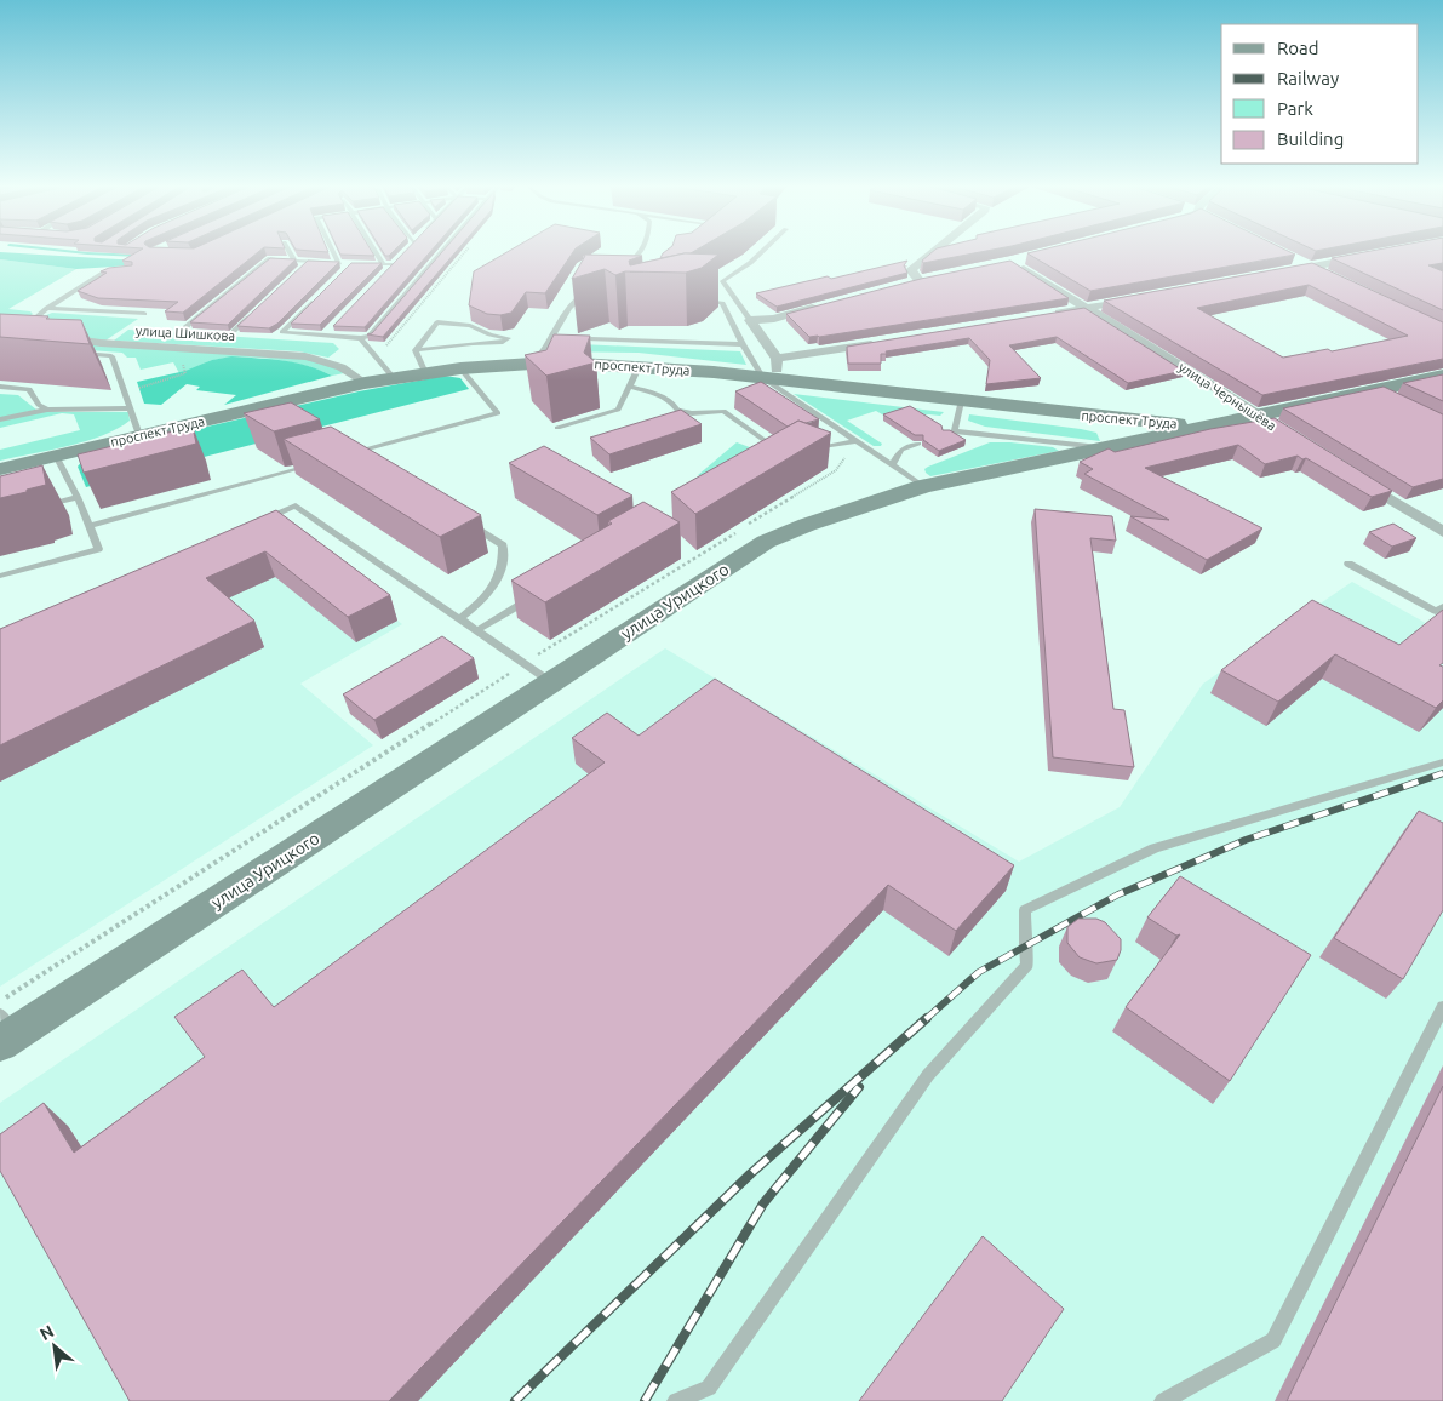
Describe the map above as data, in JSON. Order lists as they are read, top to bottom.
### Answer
{
  "streets": {
    "main road": ["проспект Труда", "улица Урицкого"],
    "street": ["улица Шишкова", "улица Чернышёва"]
  },
  "crossings": [
    ["улица Шишкова", "проспект Труда"],
    ["проспект Труда", "улица Урицкого"],
    ["улица Чернышёва", "улица Урицкого"]
  ],
  "legend": [
    "Road",
    "Railway",
    "Park",
    "Building"
  ],
  "north": "top left"
}
